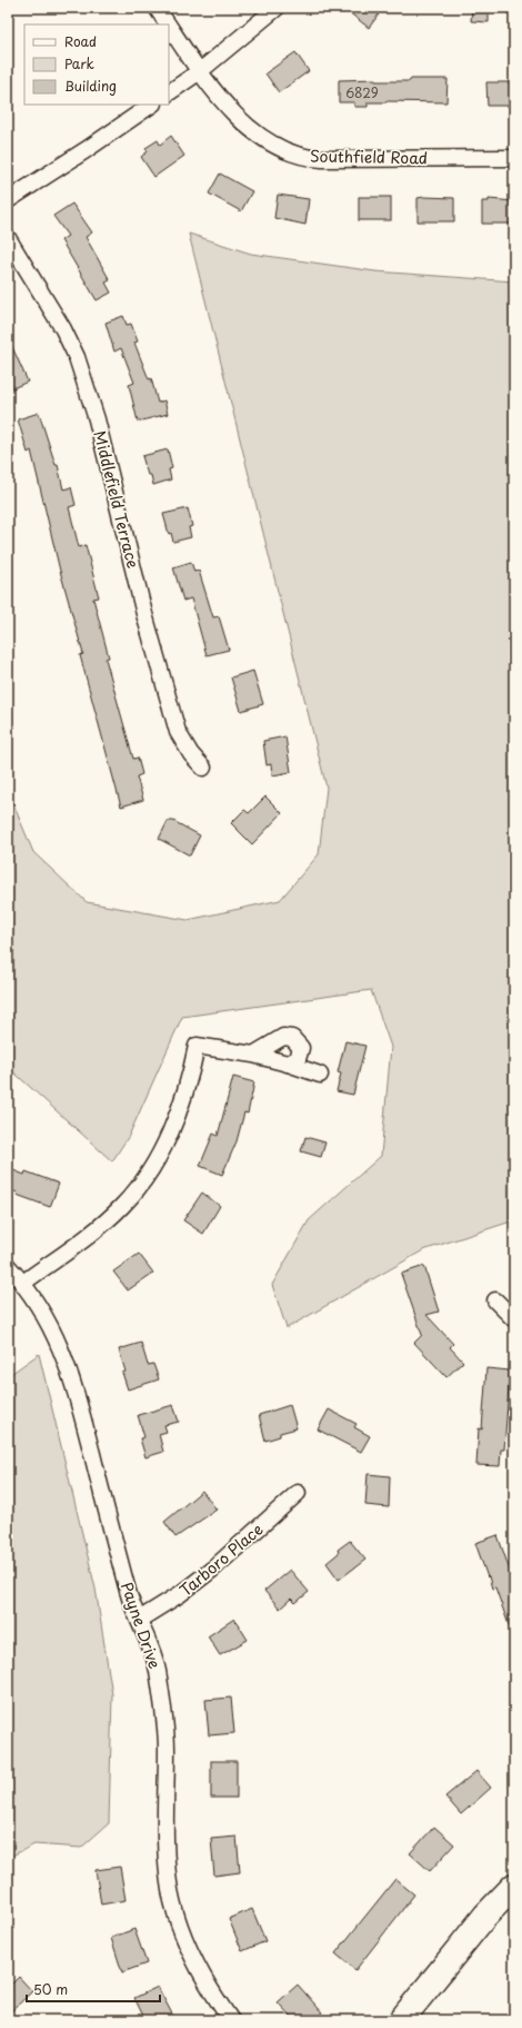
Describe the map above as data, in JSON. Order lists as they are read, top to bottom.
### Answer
{
  "streets": {
    "street": [
      "Southfield Road",
      "Middlefield Terrace",
      "Tarboro Place",
      "Payne Drive"
    ]
  },
  "crossings": [
    ["Tarboro Place", "Payne Drive"]
  ],
  "house_numbers": ["6829"],
  "legend": ["Road", "Park", "Building"],
  "scale_bar": "50 m"
}
